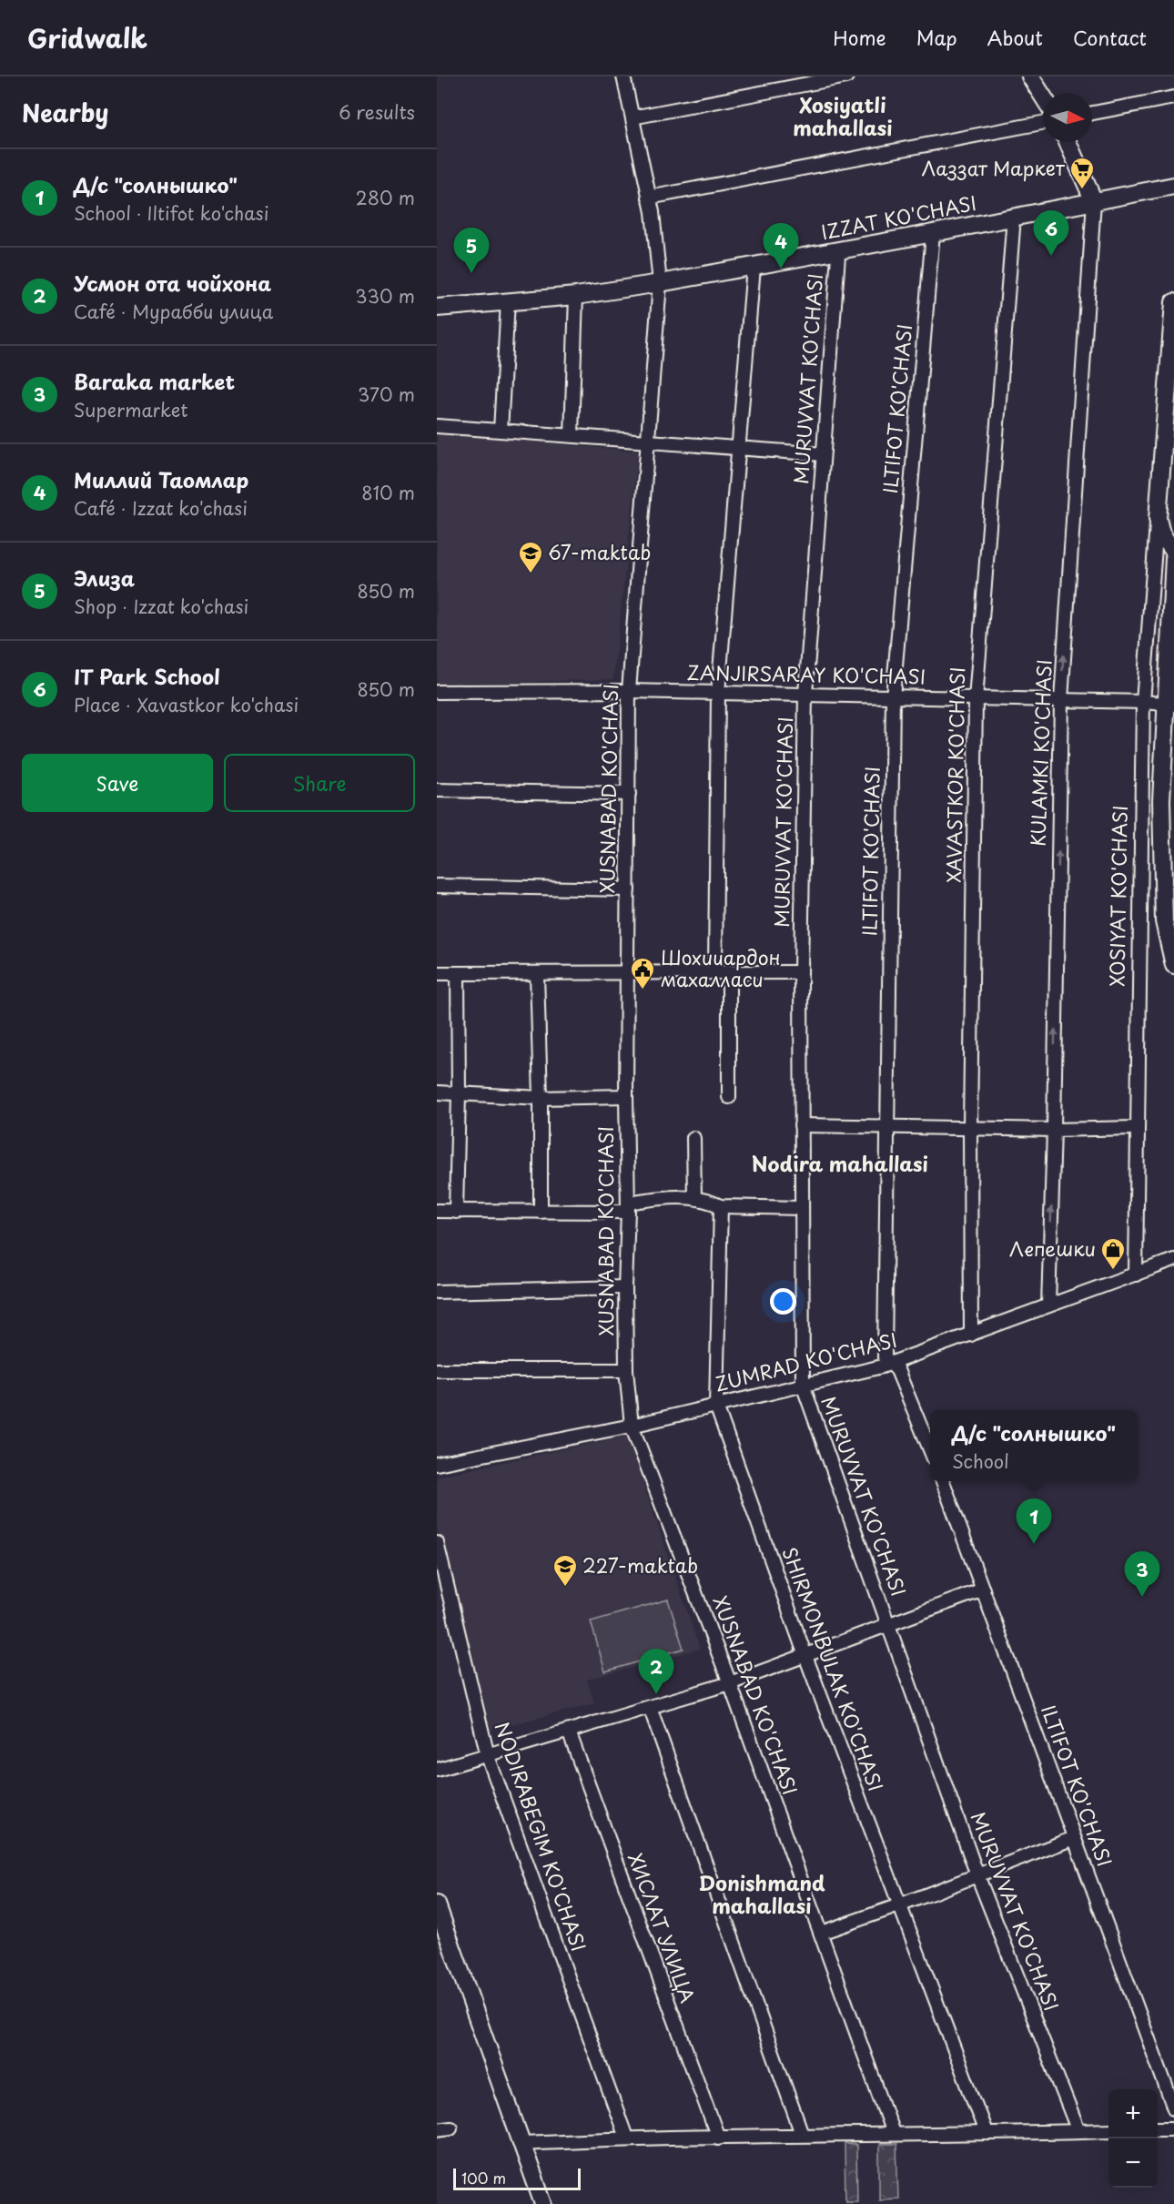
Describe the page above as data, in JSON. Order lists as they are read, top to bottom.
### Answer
{
  "streets": {
    "main road": ["IZZAT KO'CHASI", "XOSIYAT KO'CHASI"],
    "street": [
      "MURUVVAT KO'CHASI",
      "ILTIFOT KO'CHASI",
      "ZANJIRSARAY KO'CHASI",
      "KULAMKI KO'CHASI",
      "XAVASTKOR KO'CHASI",
      "XUSNABAD KO'CHASI",
      "ZUMRAD KO'CHASI",
      "SHIRMONBULAK KO'CHASI",
      "NODIRABEGIM KO'CHASI",
      "ХИСЛАТ УЛИЦА"
    ]
  },
  "crossings": [
    ["IZZAT KO'CHASI", "MURUVVAT KO'CHASI"],
    ["IZZAT KO'CHASI", "ILTIFOT KO'CHASI"],
    ["IZZAT KO'CHASI", "KULAMKI KO'CHASI"],
    ["IZZAT KO'CHASI", "XAVASTKOR KO'CHASI"],
    ["IZZAT KO'CHASI", "XUSNABAD KO'CHASI"],
    ["MURUVVAT KO'CHASI", "ZANJIRSARAY KO'CHASI"],
    ["MURUVVAT KO'CHASI", "ZUMRAD KO'CHASI"],
    ["ILTIFOT KO'CHASI", "ZANJIRSARAY KO'CHASI"],
    ["ILTIFOT KO'CHASI", "ZUMRAD KO'CHASI"],
    ["ZANJIRSARAY KO'CHASI", "KULAMKI KO'CHASI"],
    ["ZANJIRSARAY KO'CHASI", "XAVASTKOR KO'CHASI"],
    ["ZANJIRSARAY KO'CHASI", "XUSNABAD KO'CHASI"],
    ["ZANJIRSARAY KO'CHASI", "XOSIYAT KO'CHASI"],
    ["KULAMKI KO'CHASI", "ZUMRAD KO'CHASI"],
    ["XAVASTKOR KO'CHASI", "ZUMRAD KO'CHASI"],
    ["XUSNABAD KO'CHASI", "ZUMRAD KO'CHASI"],
    ["XOSIYAT KO'CHASI", "ZUMRAD KO'CHASI"],
    ["ZUMRAD KO'CHASI", "SHIRMONBULAK KO'CHASI"]
  ],
  "one_way": ["KULAMKI KO'CHASI"],
  "districts": ["Xosiyatli mahallasi", "Nodira mahallasi", "Donishmand mahallasi"],
  "places": {
    "supermarket": ["Лаззат Маркет"],
    "school or university": ["67-maktab", "227-maktab"],
    "public building": ["Шохииардон махалласи"],
    "shop": ["Лепешки"]
  },
  "scale_bar": "100 m",
  "north": "right",
  "page": {
    "header": "Gridwalk",
    "nav": [
      "Home",
      "Map",
      "About",
      "Contact"
    ],
    "heading": ["Nearby", "6 results"],
    "list": [
      {
        "mark": "1",
        "name": "Д/с \"солнышко\"",
        "note": "School · Iltifot ko'chasi",
        "value": "280 m"
      },
      {
        "mark": "2",
        "name": "Усмон ота чойхона",
        "note": "Café · Мурабби улица",
        "value": "330 m"
      },
      {
        "mark": "3",
        "name": "Baraka market",
        "note": "Supermarket",
        "value": "370 m"
      },
      {
        "mark": "4",
        "name": "Миллий Таомлар",
        "note": "Café · Izzat ko'chasi",
        "value": "810 m"
      },
      {
        "mark": "5",
        "name": "Элиза",
        "note": "Shop · Izzat ko'chasi",
        "value": "850 m"
      },
      {
        "mark": "6",
        "name": "IT Park School",
        "note": "Place · Xavastkor ko'chasi",
        "value": "850 m"
      }
    ],
    "pins": [
      "6",
      "4",
      "5",
      "1",
      "3",
      "2"
    ],
    "buttons": ["Save", "Share"],
    "popup": ["Д/с \"солнышко\"", "School"],
    "map_buttons": ["+", "−"],
    "scale": "100 m"
  }
}
